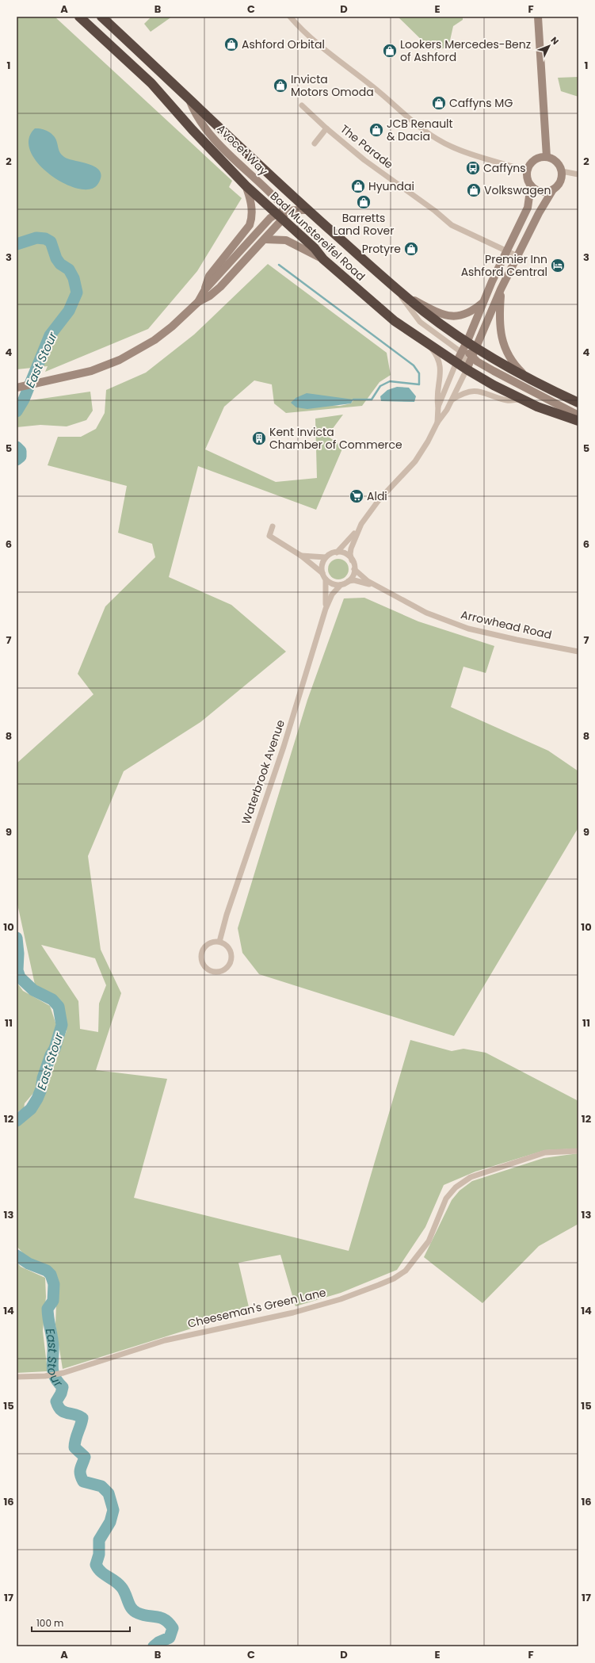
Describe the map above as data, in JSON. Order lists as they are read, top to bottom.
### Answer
{
  "streets": {
    "highway": ["Bad Munstereifel Road"],
    "street": [
      "The Parade",
      "Avocet Way",
      "Arrowhead Road",
      "Waterbrook Avenue",
      "Cheeseman's Green Lane"
    ]
  },
  "crossings": [
    ["Avocet Way", "Bad Munstereifel Road"],
    ["Arrowhead Road", "Waterbrook Avenue"]
  ],
  "water": ["East Stour"],
  "places": {
    "shop": [
      "Ashford Orbital",
      "Lookers Mercedes-Benz of Ashford",
      "Invicta Motors Omoda",
      "Caffyns MG",
      "JCB Renault & Dacia",
      "Hyundai",
      "Volkswagen",
      "Barretts Land Rover",
      "Protyre"
    ],
    "bus stop": ["Caffyns"],
    "hotel": ["Premier Inn Ashford Central"],
    "building": ["Kent Invicta Chamber of Commerce"],
    "supermarket": ["Aldi"]
  },
  "scale_bar": "100 m",
  "north": "top right",
  "grid": {
    "columns": [
      "A",
      "B",
      "C",
      "D",
      "E",
      "F"
    ],
    "rows": [
      "1",
      "2",
      "3",
      "4",
      "5",
      "6",
      "7",
      "8",
      "9",
      "10",
      "11",
      "12",
      "13",
      "14",
      "15",
      "16",
      "17"
    ]
  }
}
